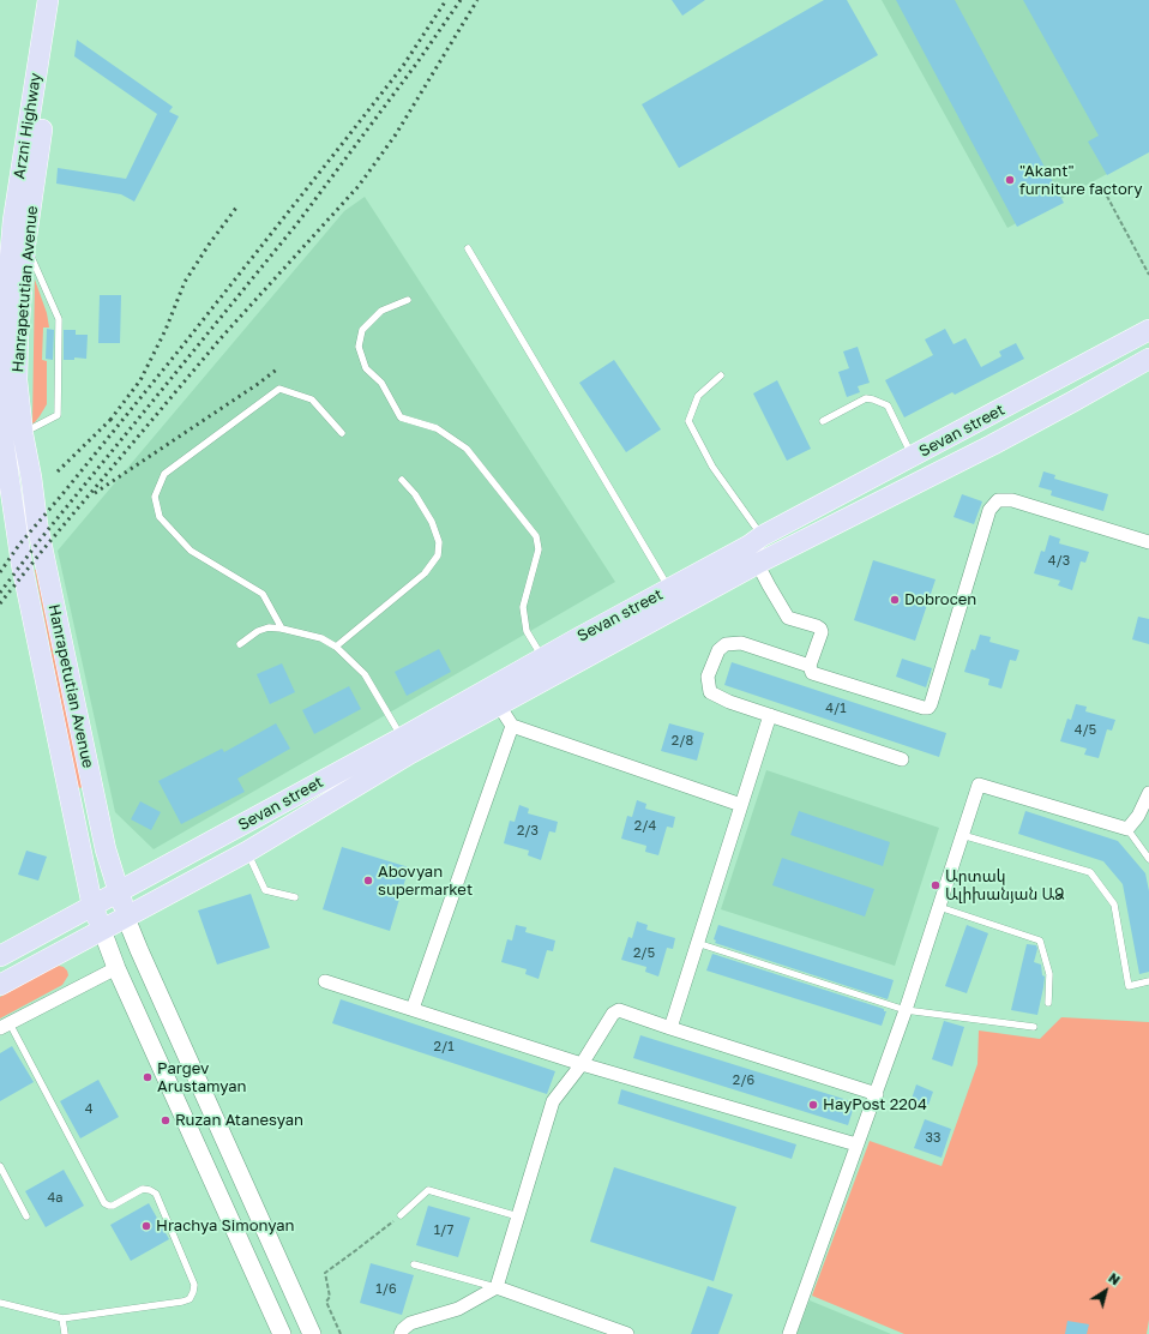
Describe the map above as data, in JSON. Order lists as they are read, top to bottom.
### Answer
{
  "streets": {
    "main road": ["Arzni Highway", "Hanrapetutian Avenue", "Sevan street"]
  },
  "crossings": [
    ["Arzni Highway", "Hanrapetutian Avenue"],
    ["Hanrapetutian Avenue", "Sevan street"]
  ],
  "places": [
    "\"Akant\" furniture factory",
    "Dobrocen",
    "Abovyan supermarket",
    "Արտակ Ալիխանյան ԱՁ",
    "Pargev Arustamyan",
    "HayPost 2204",
    "Ruzan Atanesyan",
    "Hrachya Simonyan"
  ],
  "house_numbers": [
    "4/3",
    "4/1",
    "4/5",
    "2/8",
    "2/4",
    "2/3",
    "2/5",
    "2/1",
    "2/6",
    "4",
    "33",
    "4a",
    "1/7",
    "1/6"
  ],
  "north": "top right"
}
